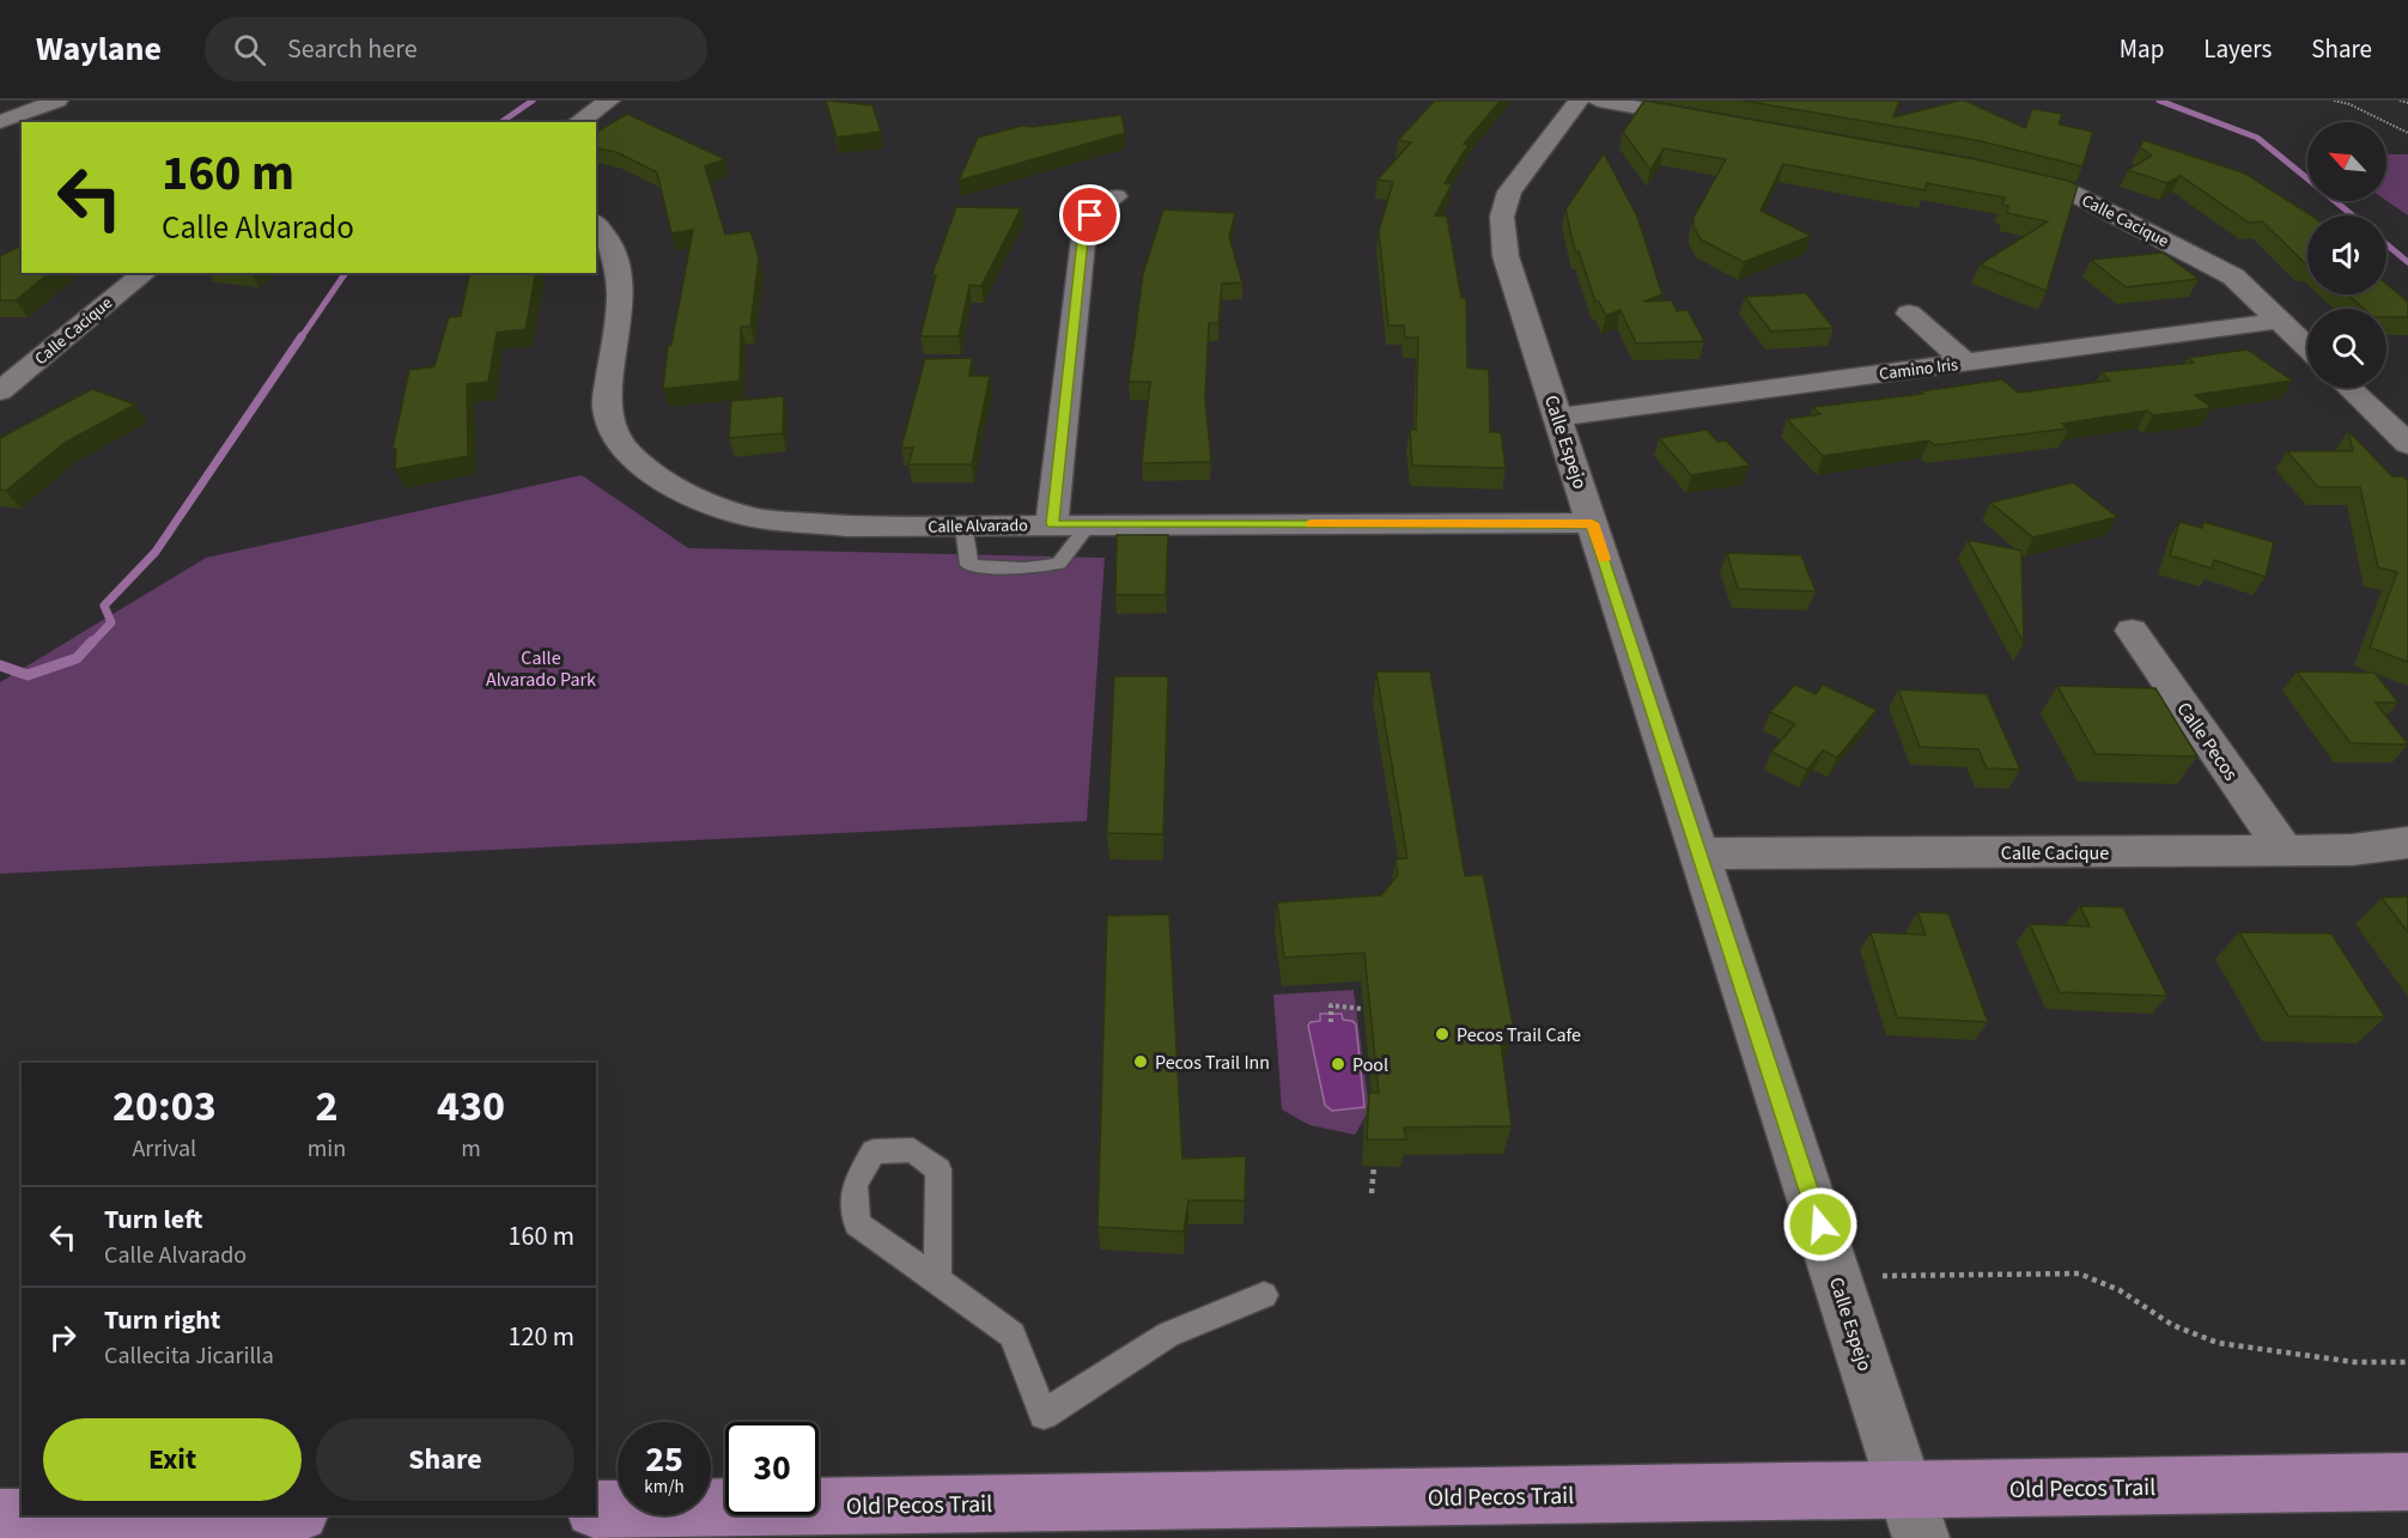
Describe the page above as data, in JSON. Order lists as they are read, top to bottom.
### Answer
{
  "streets": {
    "main road": ["Old Pecos Trail"],
    "street": [
      "Calle Cacique",
      "Camino Iris",
      "Calle Espejo",
      "Calle Alvarado",
      "Calle Pecos"
    ]
  },
  "crossings": [
    ["Calle Cacique", "Camino Iris"],
    ["Calle Cacique", "Calle Espejo"],
    ["Calle Cacique", "Calle Pecos"],
    ["Camino Iris", "Calle Espejo"],
    ["Calle Espejo", "Calle Alvarado"],
    ["Calle Espejo", "Old Pecos Trail"]
  ],
  "parks": ["Calle Alvarado Park"],
  "places": ["Pecos Trail Cafe", "Pecos Trail Inn", "Pool"],
  "north": "top left",
  "page": {
    "header": "Waylane",
    "search": "Search here",
    "nav": ["Map", "Layers", "Share"],
    "turn": ["160 m", "Calle Alvarado"],
    "eta": [
      "20:03",
      "Arrival",
      "2",
      "min",
      "430",
      "m"
    ],
    "list": [
      {
        "name": "Turn left",
        "note": "Calle Alvarado",
        "value": "160 m"
      },
      {
        "name": "Turn right",
        "note": "Callecita Jicarilla",
        "value": "120 m"
      }
    ],
    "buttons": ["Exit", "Share"],
    "speed": "25 km/h",
    "limit": "30"
  }
}
